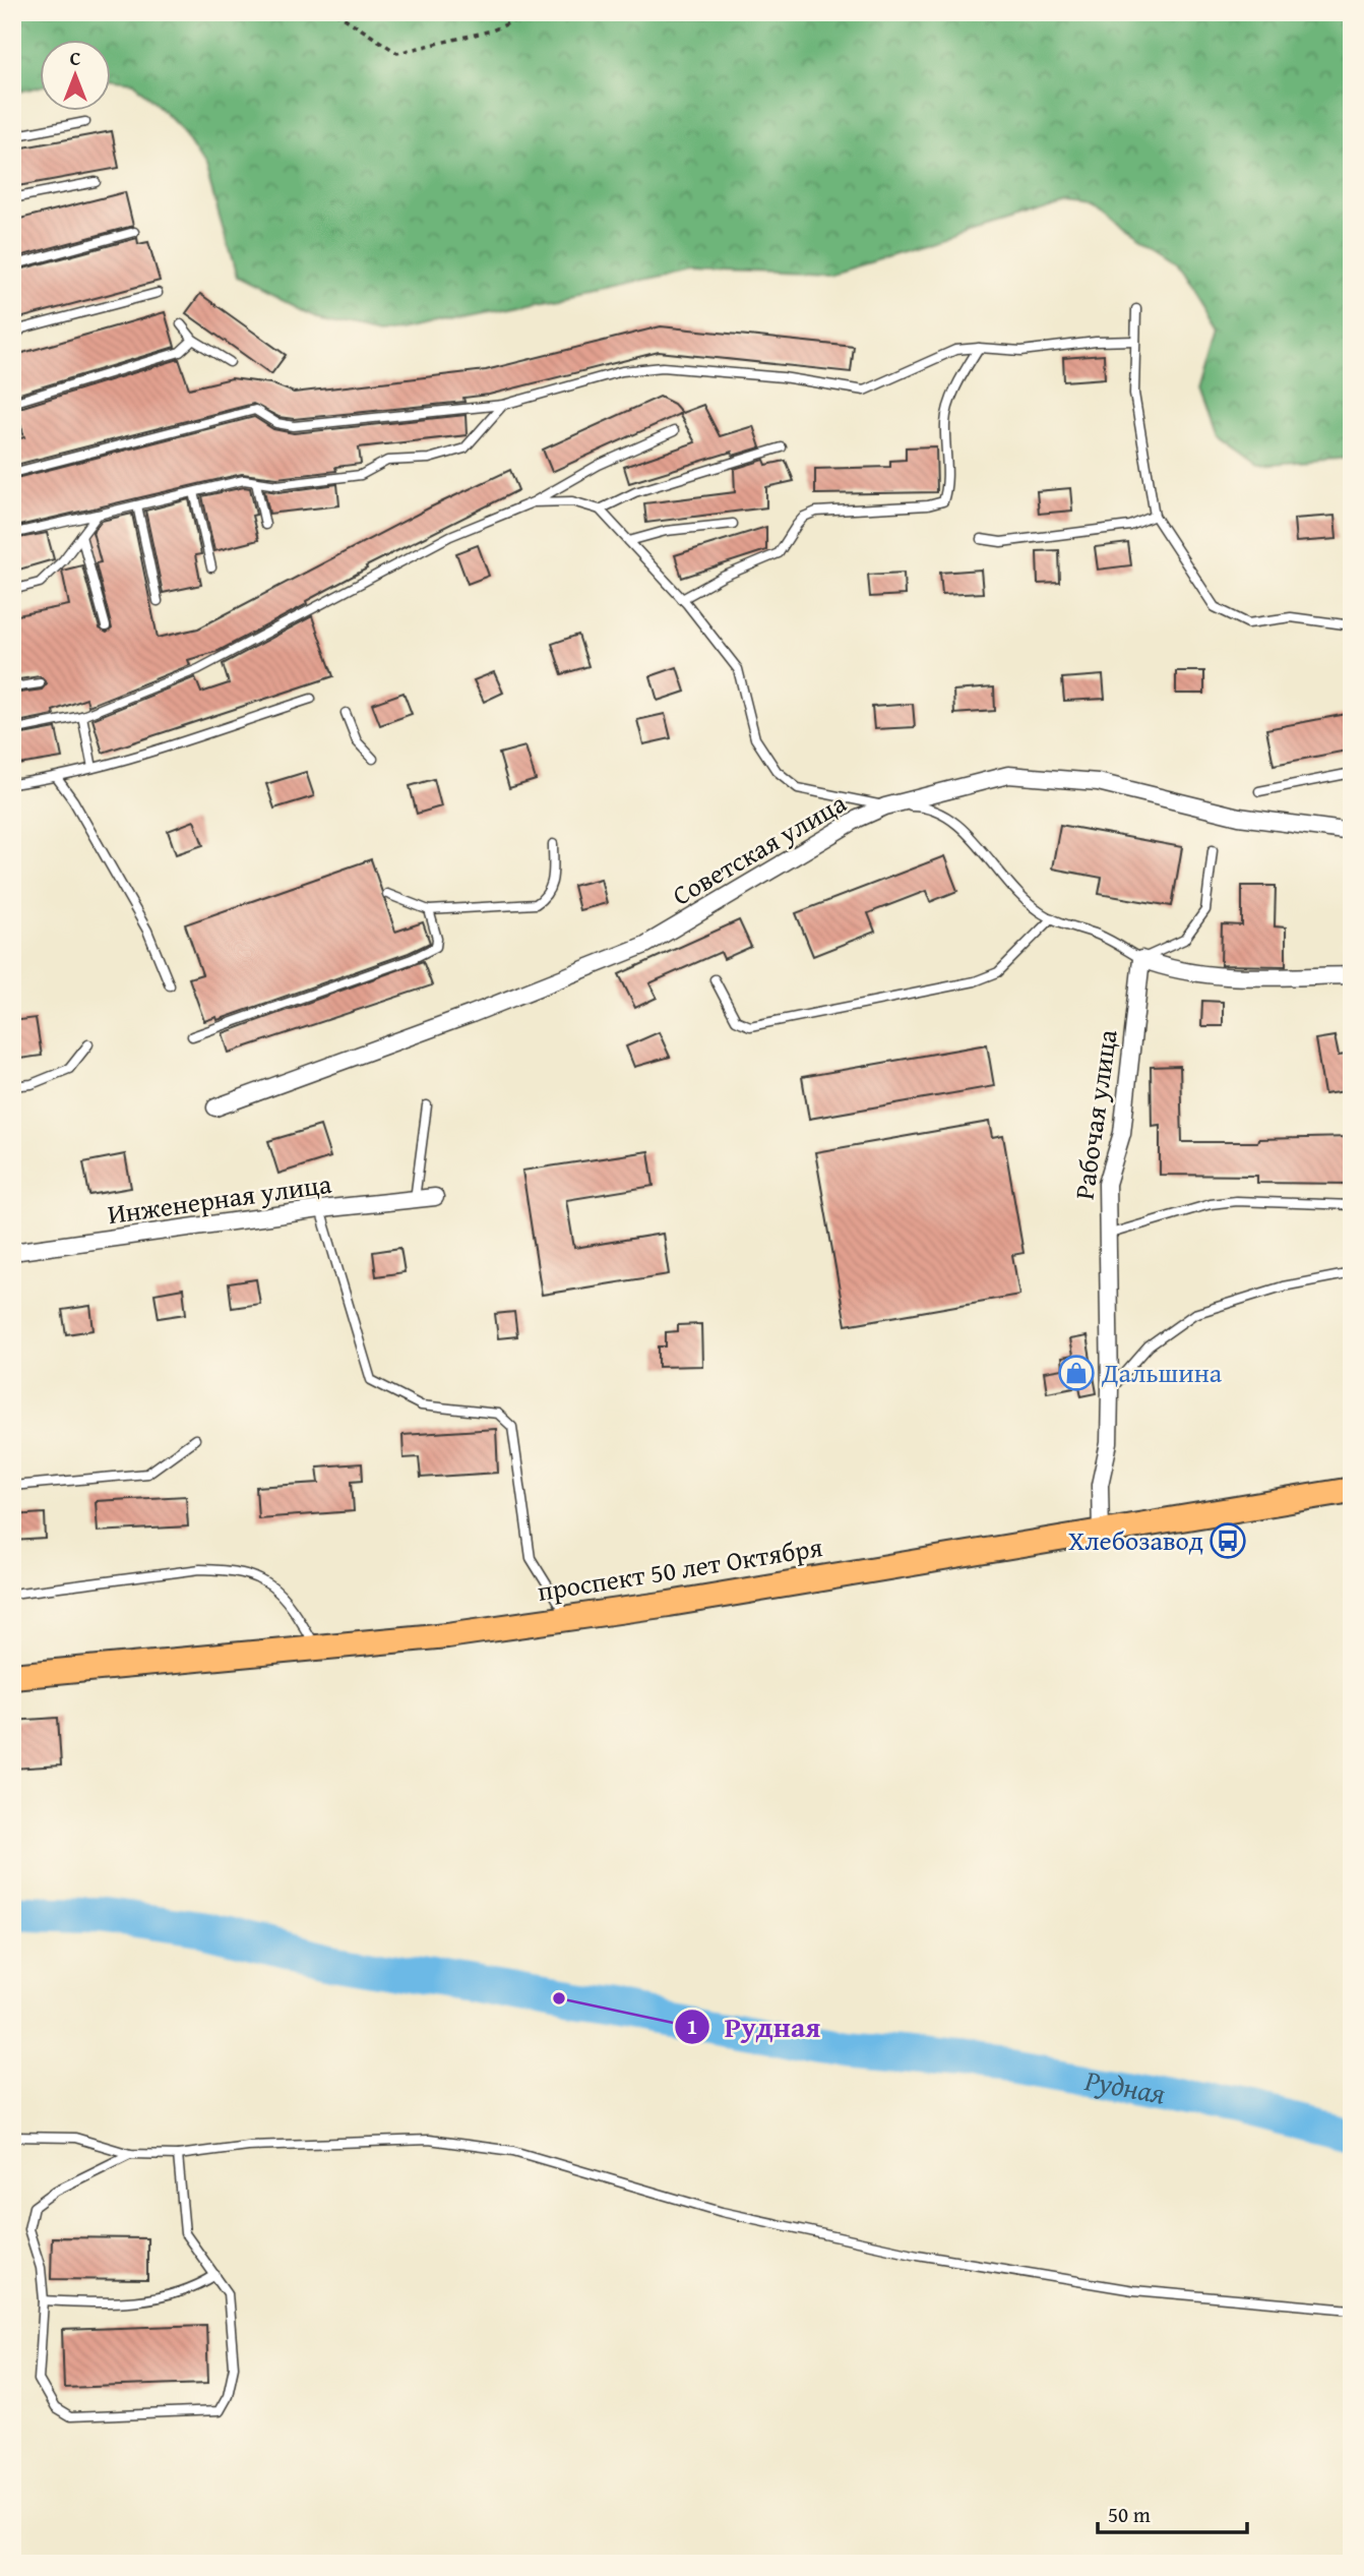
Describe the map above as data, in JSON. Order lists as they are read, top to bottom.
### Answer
{
  "streets": {
    "main road": ["проспект 50 лет Октября"],
    "street": ["Советская улица", "Рабочая улица", "Инженерная улица"]
  },
  "crossings": [
    ["Рабочая улица", "проспект 50 лет Октября"]
  ],
  "water": ["Рудная"],
  "places": {
    "shop": ["Дальшина"],
    "bus stop": ["Хлебозавод"],
    "other": ["Рудная"]
  },
  "scale_bar": "50 m",
  "north": "top"
}
